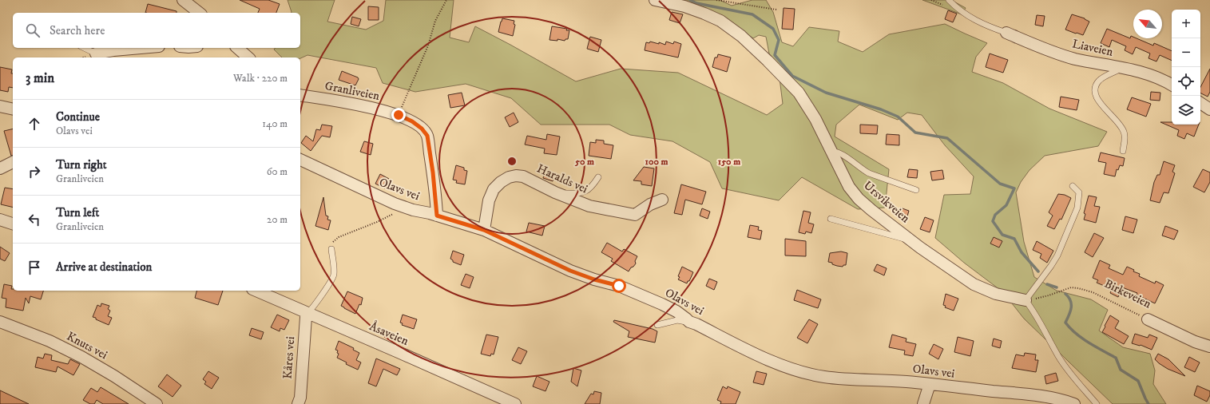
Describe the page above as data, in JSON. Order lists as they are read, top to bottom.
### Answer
{
  "streets": {
    "street": [
      "Liaveien",
      "Granliveien",
      "Haralds vei",
      "Olavs vei",
      "Ursvikveien",
      "Birkeveien",
      "Åsaveien",
      "Knuts vei",
      "Kåres vei"
    ]
  },
  "crossings": [
    ["Granliveien", "Olavs vei"],
    ["Haralds vei", "Olavs vei"],
    ["Ursvikveien", "Birkeveien"],
    ["Åsaveien", "Kåres vei"]
  ],
  "north": "top left",
  "page": {
    "map_buttons": ["+", "−"],
    "search": "Search here",
    "heading": ["3 min", "Walk · 220 m"],
    "list": [
      ["Continue", "Olavs vei", "140 m"],
      ["Turn right", "Granliveien", "60 m"],
      ["Turn left", "Granliveien", "20 m"],
      "Arrive at destination"
    ]
  },
  "rings": ["50 m", "100 m", "150 m"]
}
